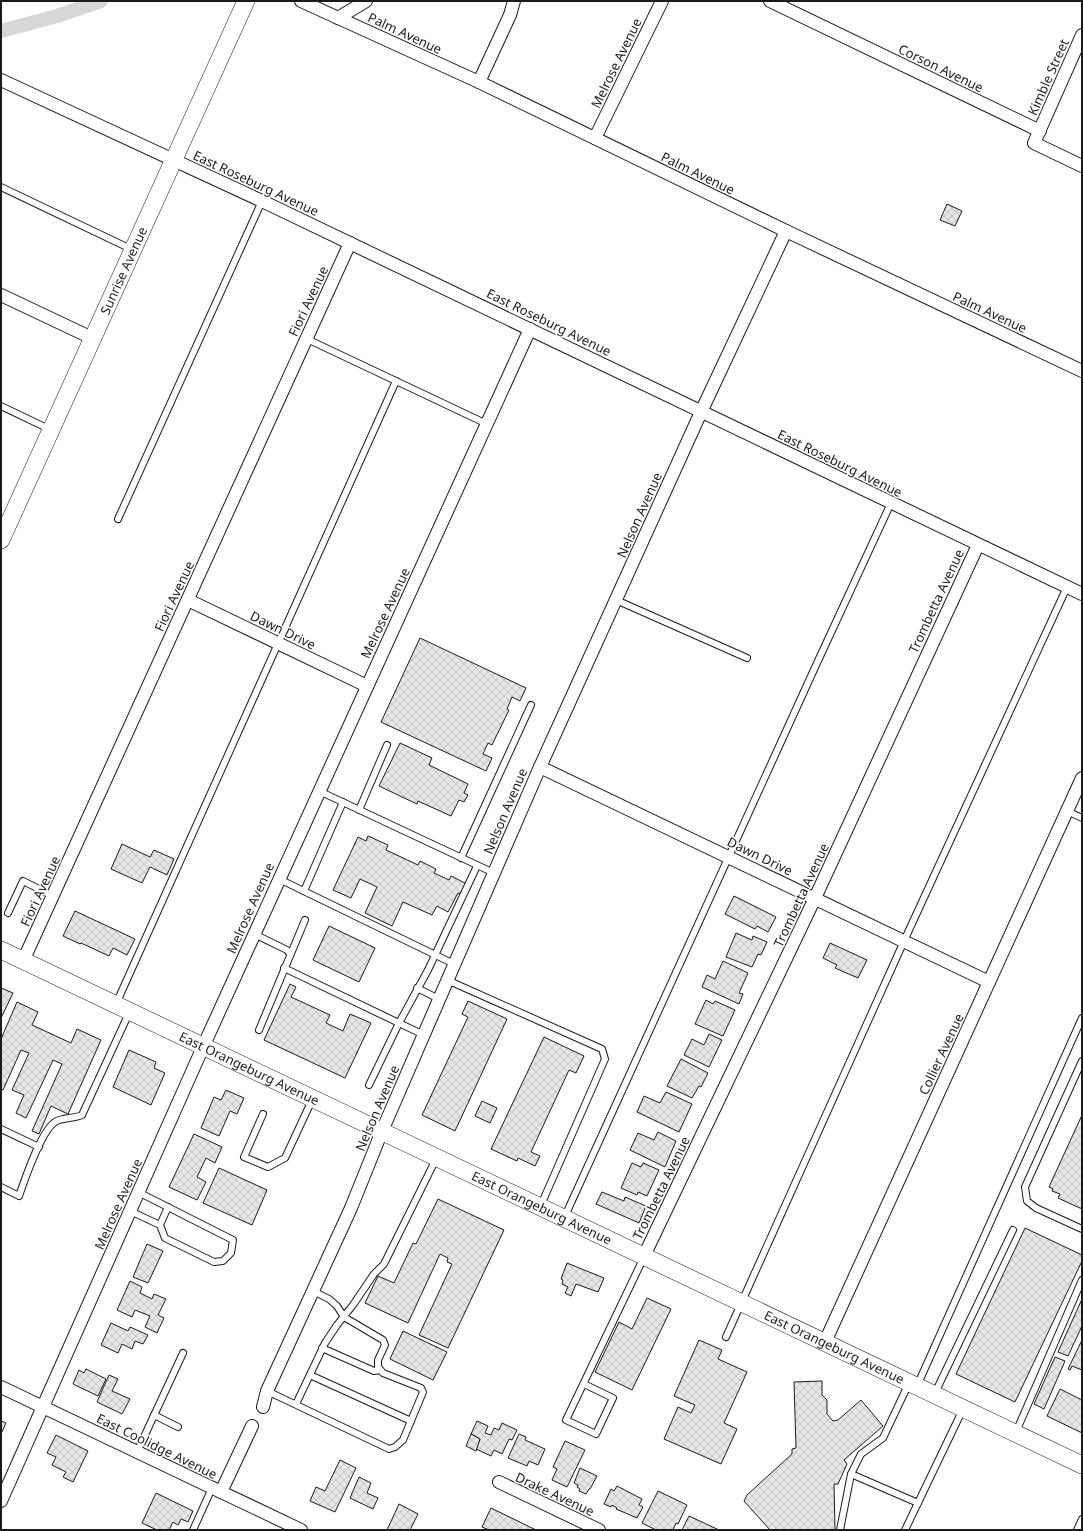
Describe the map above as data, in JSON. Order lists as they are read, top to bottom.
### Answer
{
  "streets": {
    "street": [
      "Palm Avenue",
      "Melrose Avenue",
      "Corson Avenue",
      "Kimble Street",
      "East Roseburg Avenue",
      "Sunrise Avenue",
      "Fiori Avenue",
      "Nelson Avenue",
      "Trombetta Avenue",
      "Dawn Drive",
      "Collier Avenue",
      "East Orangeburg Avenue",
      "East Coolidge Avenue",
      "Drake Avenue"
    ]
  },
  "crossings": [
    ["Palm Avenue", "Melrose Avenue"],
    ["Palm Avenue", "Nelson Avenue"],
    ["Melrose Avenue", "East Roseburg Avenue"],
    ["Melrose Avenue", "Dawn Drive"],
    ["Melrose Avenue", "East Orangeburg Avenue"],
    ["Melrose Avenue", "East Coolidge Avenue"],
    ["Corson Avenue", "Kimble Street"],
    ["East Roseburg Avenue", "Sunrise Avenue"],
    ["East Roseburg Avenue", "Fiori Avenue"],
    ["East Roseburg Avenue", "Nelson Avenue"],
    ["East Roseburg Avenue", "Trombetta Avenue"],
    ["Fiori Avenue", "Dawn Drive"],
    ["Fiori Avenue", "East Orangeburg Avenue"],
    ["Nelson Avenue", "Dawn Drive"],
    ["Nelson Avenue", "East Orangeburg Avenue"],
    ["Trombetta Avenue", "Dawn Drive"],
    ["Trombetta Avenue", "East Orangeburg Avenue"],
    ["Dawn Drive", "Collier Avenue"],
    ["Collier Avenue", "East Orangeburg Avenue"]
  ]
}
